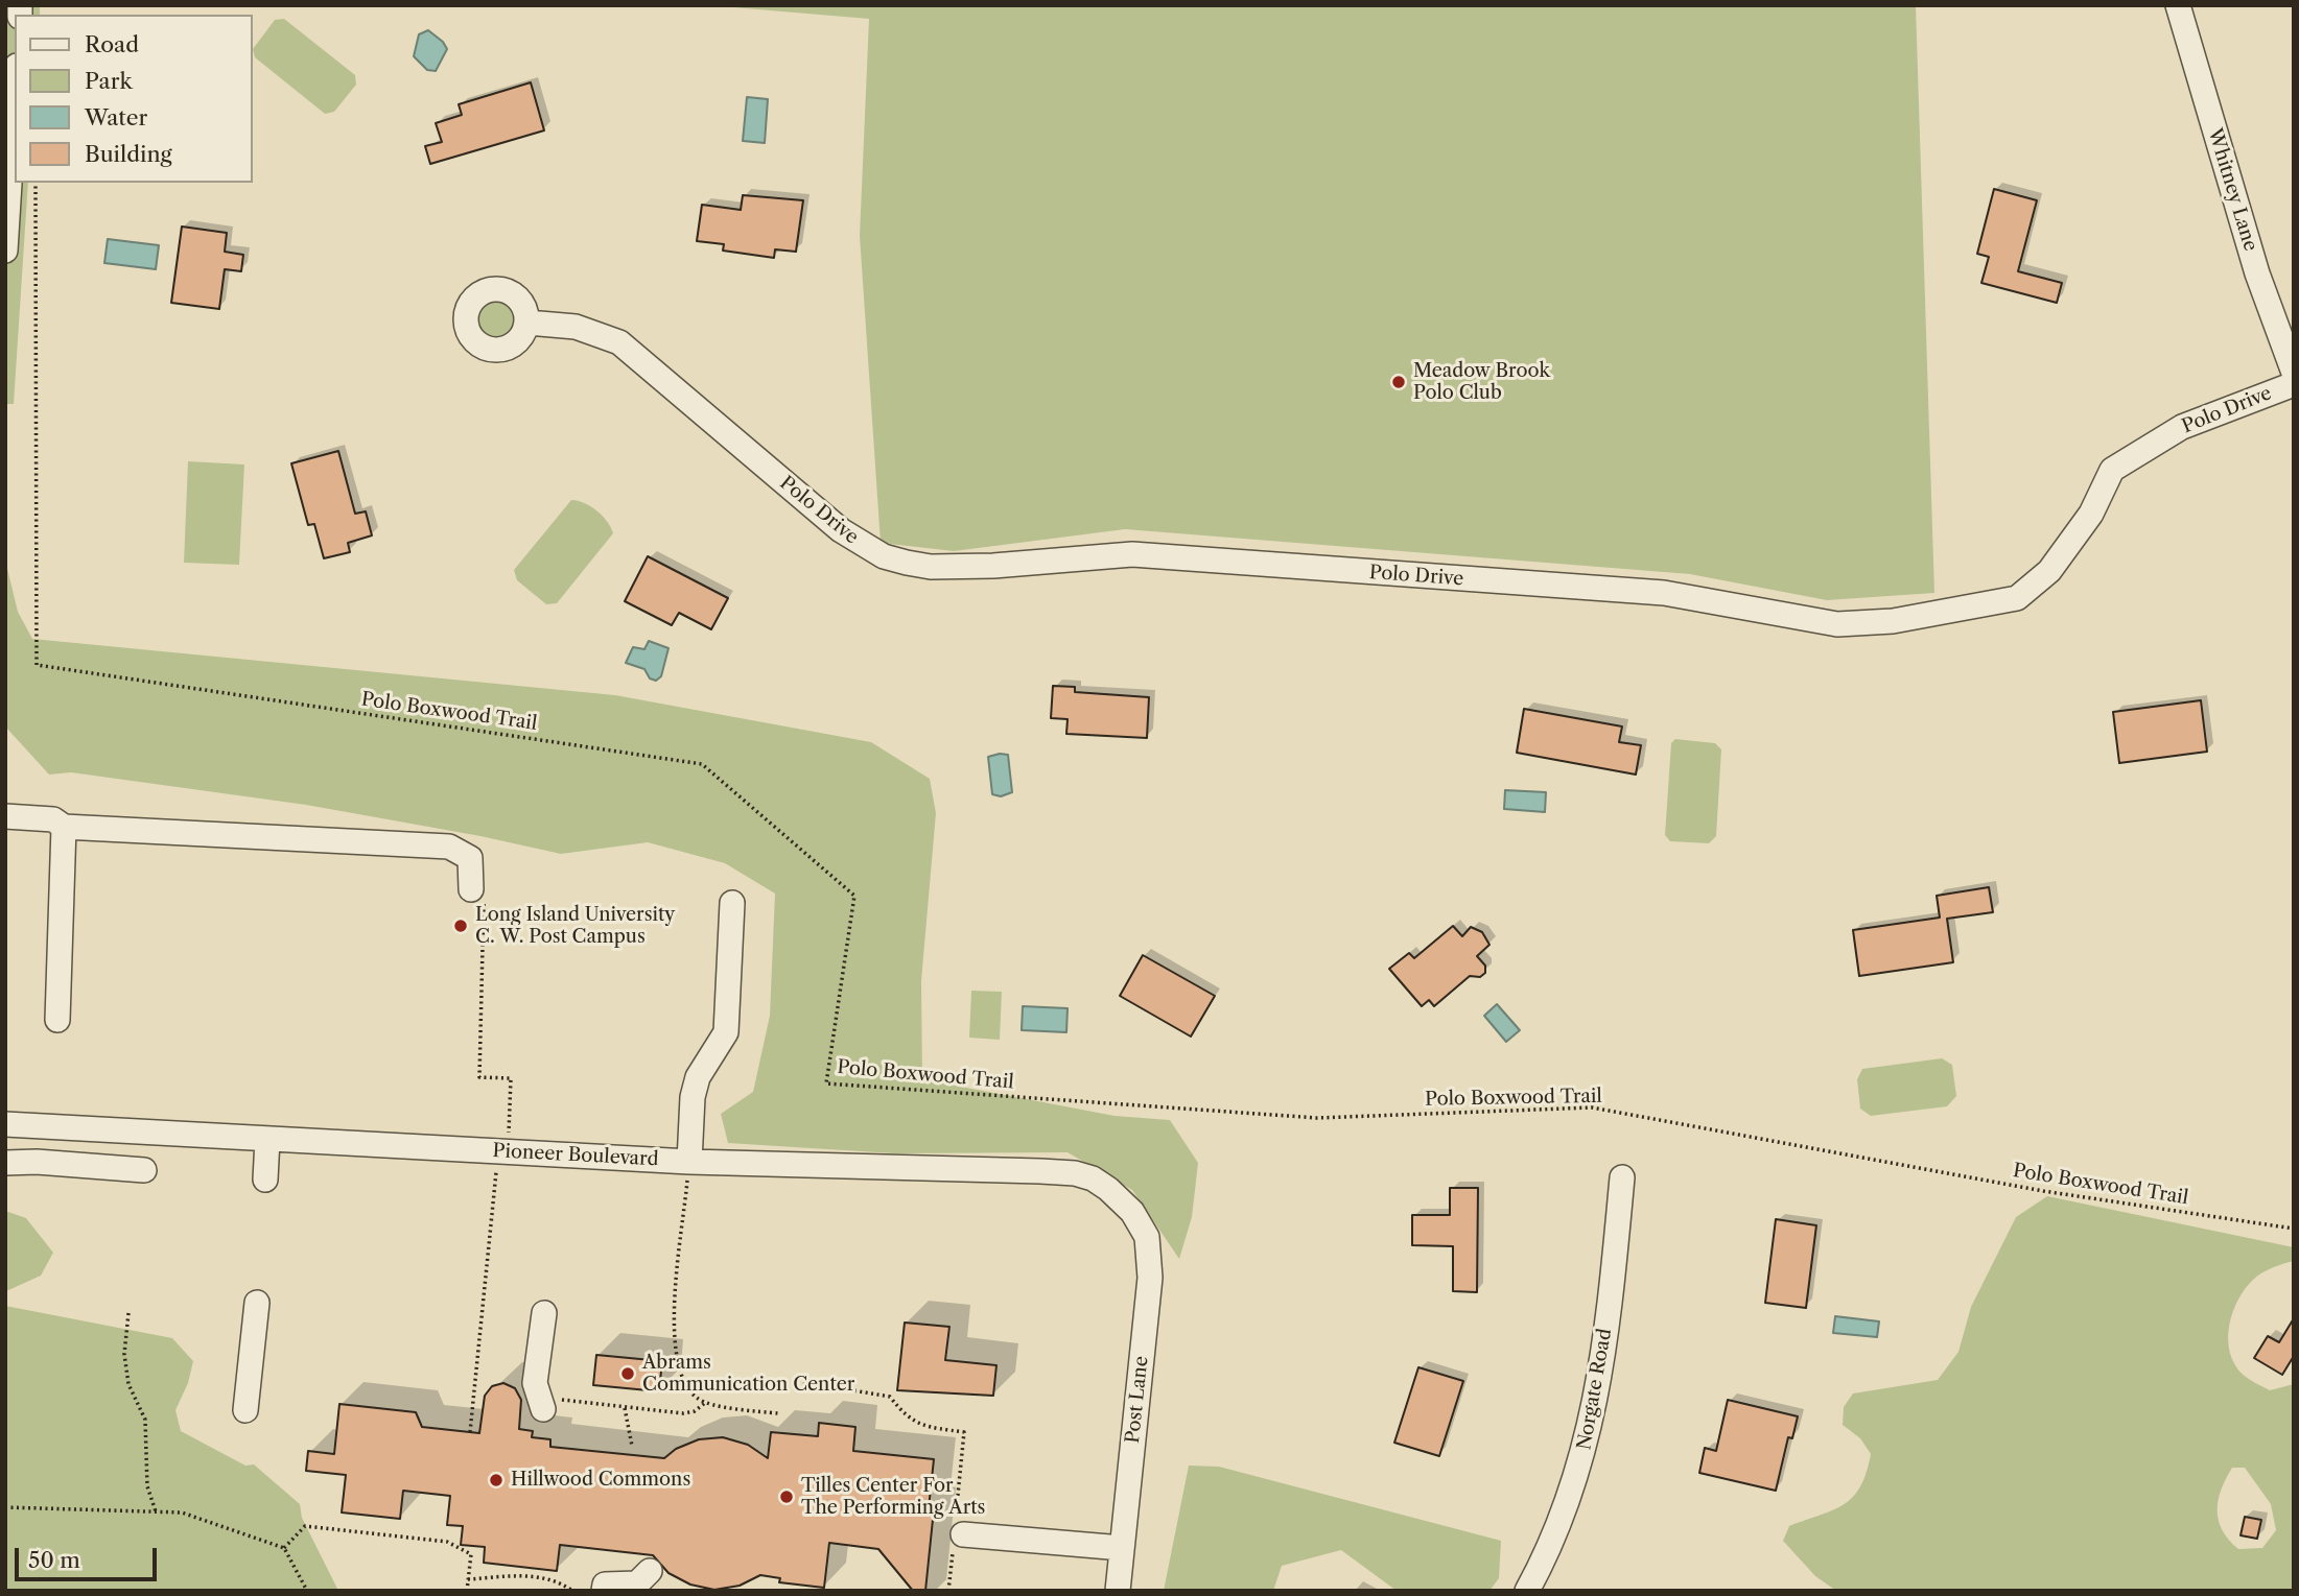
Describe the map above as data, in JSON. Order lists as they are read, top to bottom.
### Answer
{
  "streets": {
    "street": [
      "Whitney Lane",
      "Polo Drive",
      "Pioneer Boulevard",
      "Norgate Road",
      "Post Lane"
    ],
    "path": ["Polo Boxwood Trail"]
  },
  "crossings": [
    ["Pioneer Boulevard", "Post Lane"]
  ],
  "places": [
    "Meadow Brook Polo Club",
    "Long Island University C. W. Post Campus",
    "Abrams Communication Center",
    "Hillwood Commons",
    "Tilles Center For The Performing Arts"
  ],
  "legend": [
    "Road",
    "Park",
    "Water",
    "Building"
  ],
  "scale_bar": "50 m"
}
